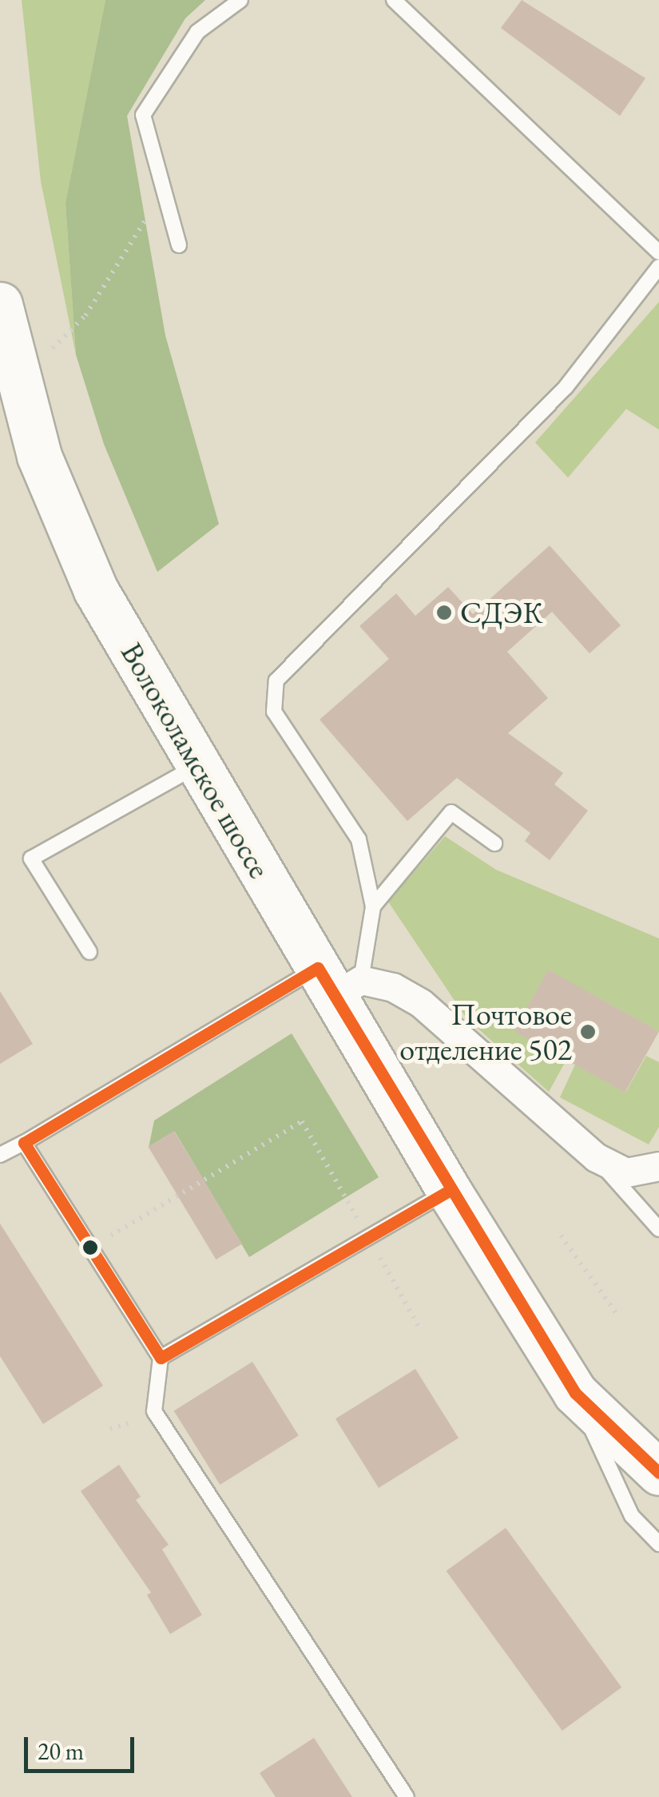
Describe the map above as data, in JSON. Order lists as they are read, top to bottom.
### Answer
{
  "streets": {
    "main road": ["Волоколамское шоссе"]
  },
  "places": ["СДЭК", "Почтовое отделение 502"],
  "scale_bar": "20 m"
}
